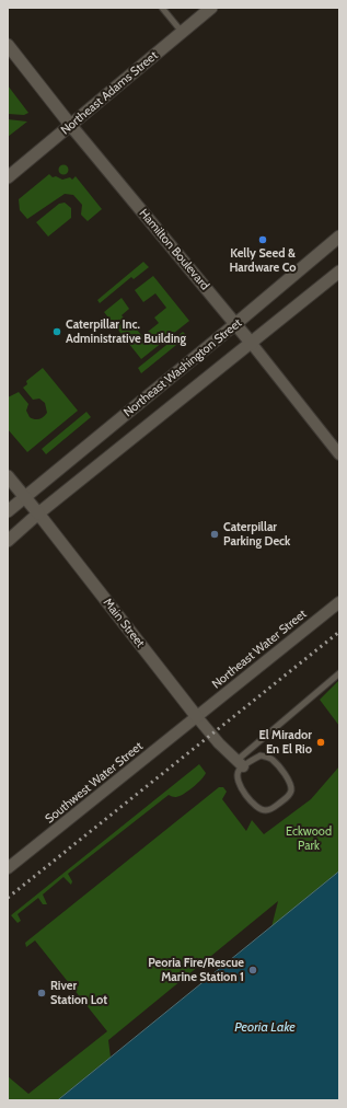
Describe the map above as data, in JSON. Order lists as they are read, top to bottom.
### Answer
{
  "streets": {
    "street": [
      "Northeast Adams Street",
      "Hamilton Boulevard",
      "Northeast Washington Street",
      "Main Street",
      "Northeast Water Street",
      "Southwest Water Street"
    ]
  },
  "crossings": [
    ["Northeast Adams Street", "Hamilton Boulevard"],
    ["Hamilton Boulevard", "Northeast Washington Street"],
    ["Northeast Washington Street", "Main Street"],
    ["Main Street", "Northeast Water Street"],
    ["Main Street", "Southwest Water Street"],
    ["Northeast Water Street", "Southwest Water Street"]
  ],
  "water": ["Peoria Lake"],
  "parks": ["Eckwood Park"],
  "places": [
    "Kelly Seed & Hardware Co",
    "Caterpillar Inc. Administrative Building",
    "Caterpillar Parking Deck",
    "El Mirador En El Rio",
    "Peoria Fire/Rescue Marine Station 1",
    "River Station Lot"
  ]
}
